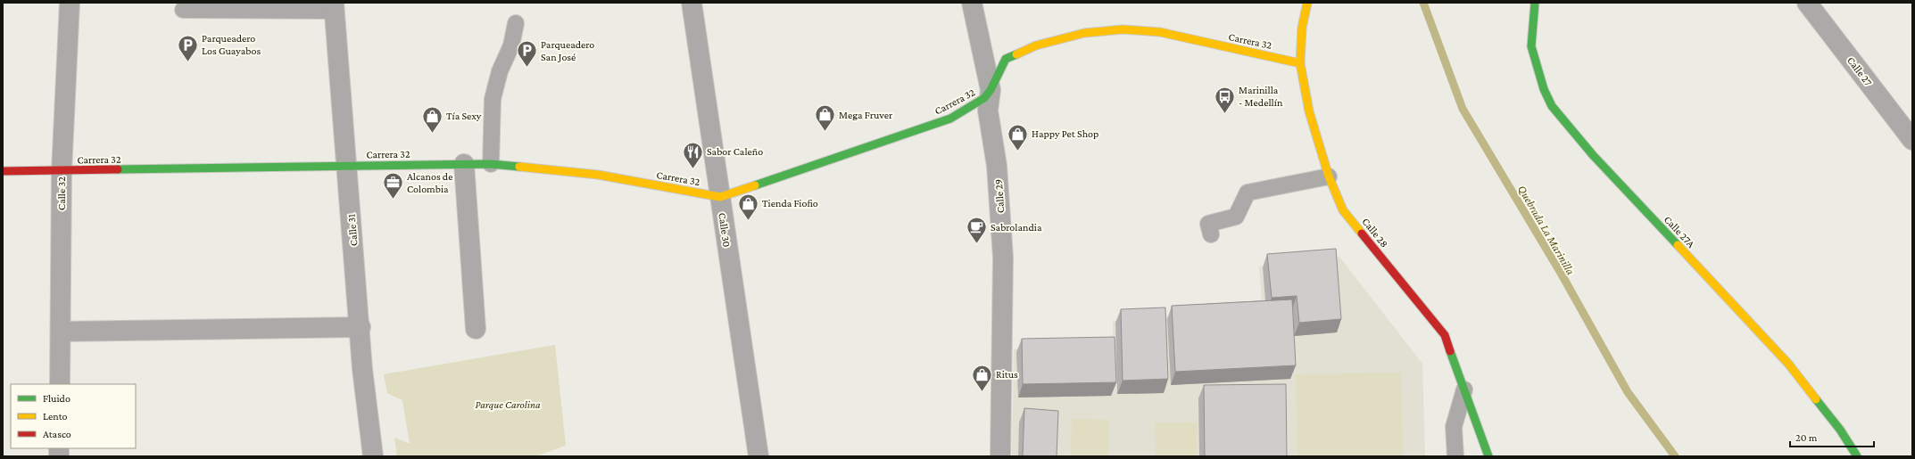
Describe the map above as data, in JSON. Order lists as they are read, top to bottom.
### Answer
{
  "streets": {
    "street": [
      "Carrera 32",
      "Calle 27",
      "Calle 32",
      "Calle 29",
      "Calle 31",
      "Calle 30",
      "Calle 27A",
      "Calle 28"
    ]
  },
  "crossings": [
    ["Carrera 32", "Calle 32"],
    ["Carrera 32", "Calle 29"],
    ["Carrera 32", "Calle 31"],
    ["Carrera 32", "Calle 30"],
    ["Carrera 32", "Calle 28"]
  ],
  "water": ["Quebrada La Marinilla"],
  "parks": ["Parque Carolina"],
  "places": {
    "parking": ["Parqueadero Los Guayabos", "Parqueadero San José"],
    "bus stop": ["Marinilla - Medellín"],
    "shop": [
      "Mega Fruver",
      "Tía Sexy",
      "Happy Pet Shop",
      "Tienda Fiofio",
      "Ritus"
    ],
    "restaurant": ["Sabor Caleño"],
    "office": ["Alcanos de Colombia"],
    "cafe": ["Sabrolandia"]
  },
  "legend": ["Fluido", "Lento", "Atasco"],
  "scale_bar": "20 m"
}
